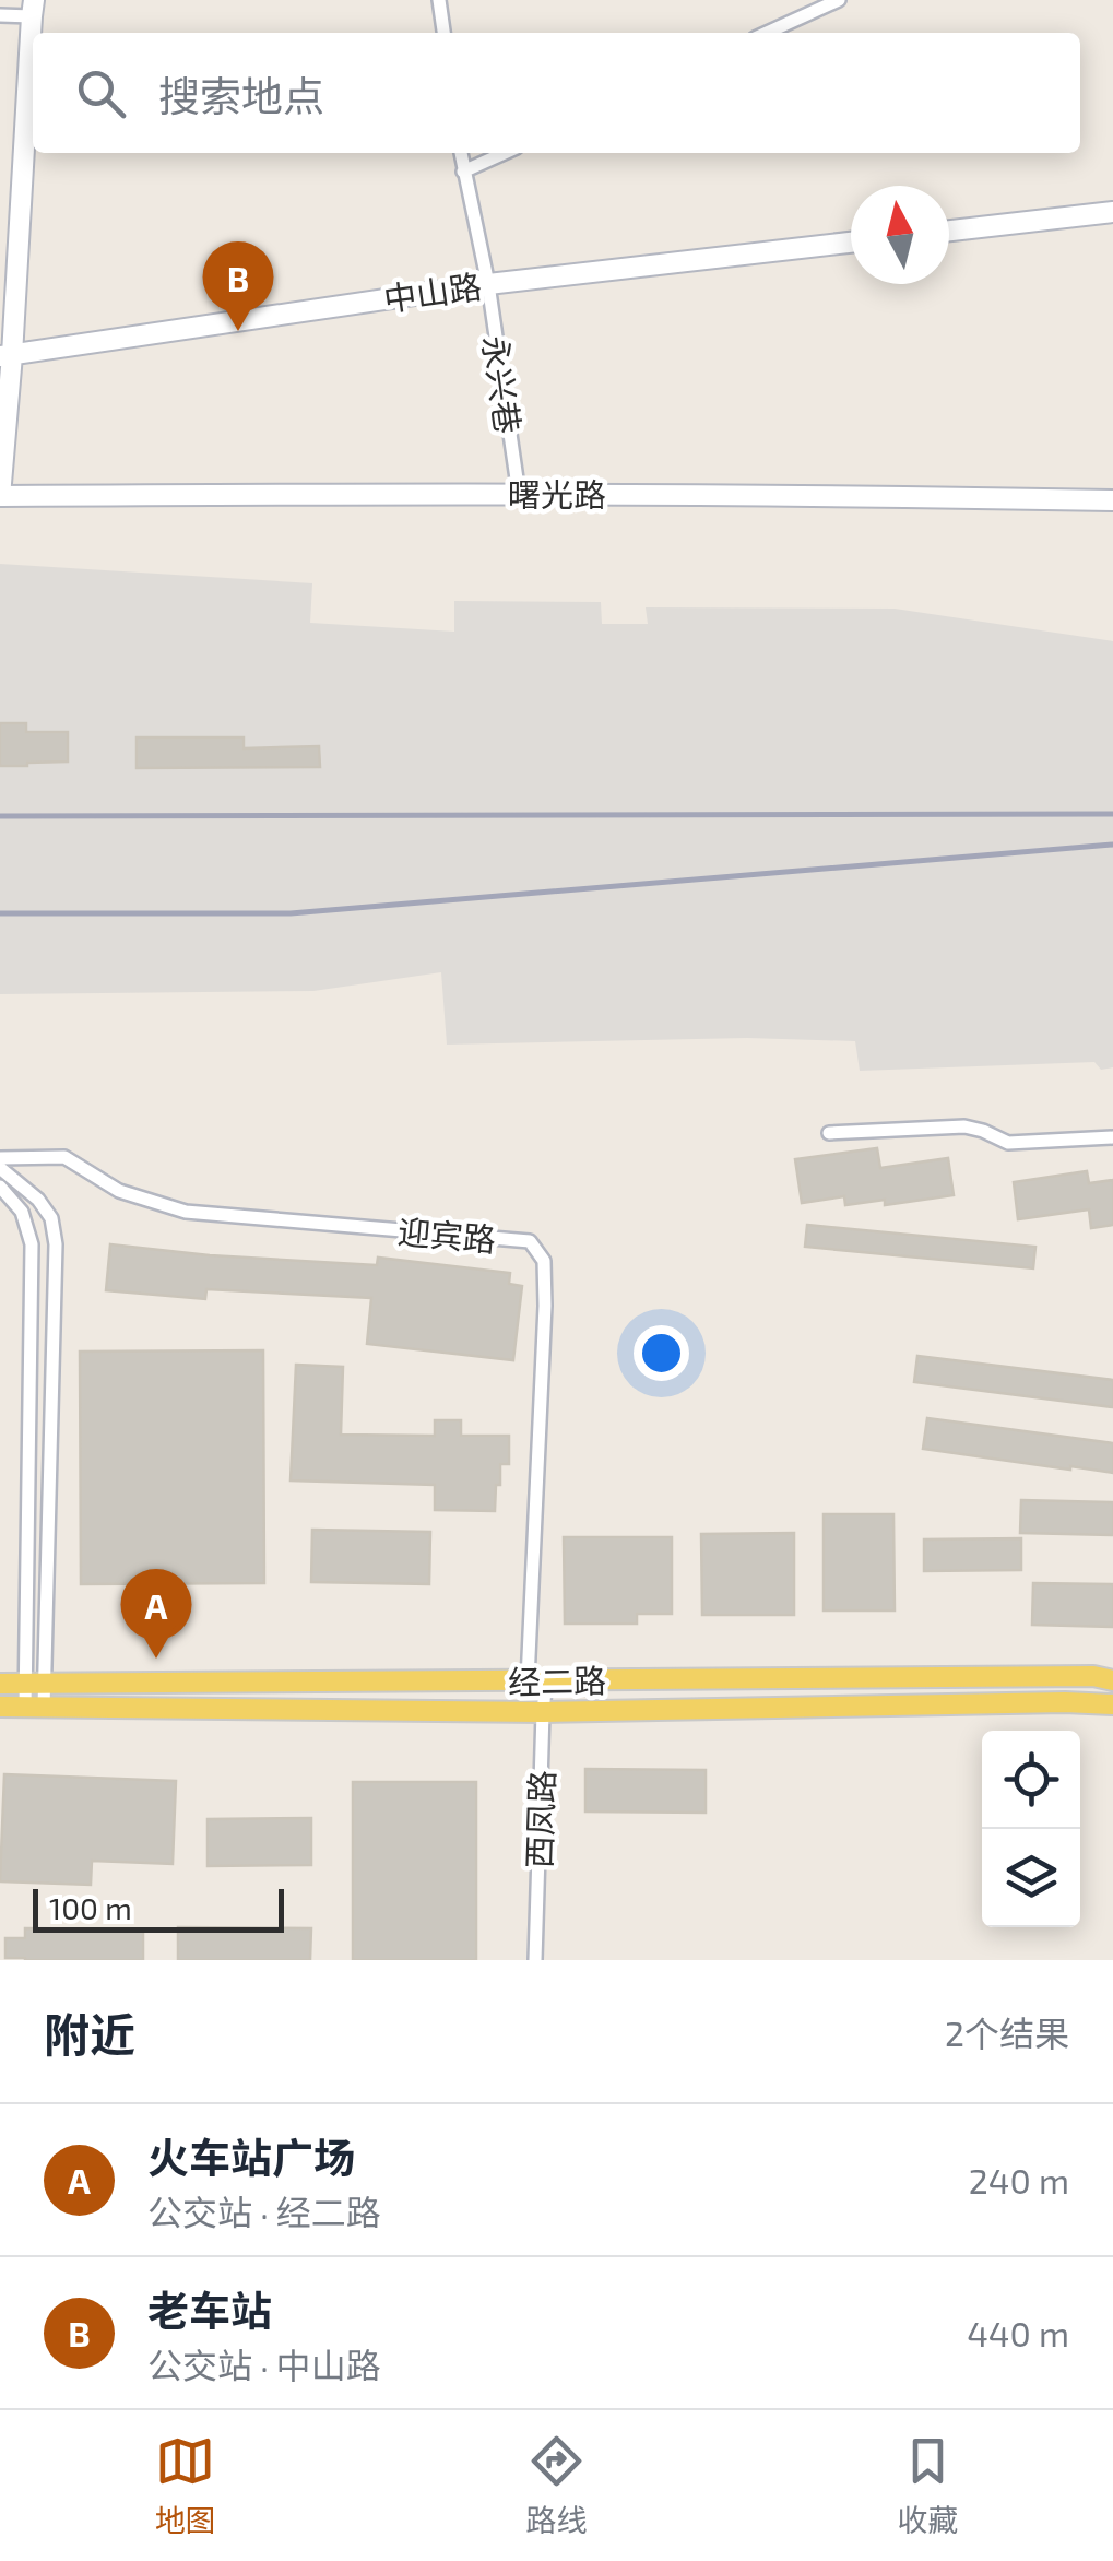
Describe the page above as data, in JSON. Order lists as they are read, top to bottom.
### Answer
{
  "streets": {
    "main road": ["中山路", "曙光路", "经二路"],
    "street": ["永兴巷", "迎宾路", "西凤路"]
  },
  "crossings": [
    ["中山路", "永兴巷"],
    ["永兴巷", "曙光路"],
    ["迎宾路", "经二路"],
    ["迎宾路", "西凤路"],
    ["经二路", "西凤路"]
  ],
  "scale_bar": "100 m",
  "north": "top",
  "page": {
    "search": "搜索地点",
    "pins": ["B", "A"],
    "scale": "100 m",
    "heading": ["附近", "2个结果"],
    "list": [
      {
        "mark": "A",
        "name": "火车站广场",
        "note": "公交站 · 经二路",
        "value": "240 m"
      },
      {
        "mark": "B",
        "name": "老车站",
        "note": "公交站 · 中山路",
        "value": "440 m"
      }
    ],
    "nav": ["地图", "路线", "收藏"]
  }
}
